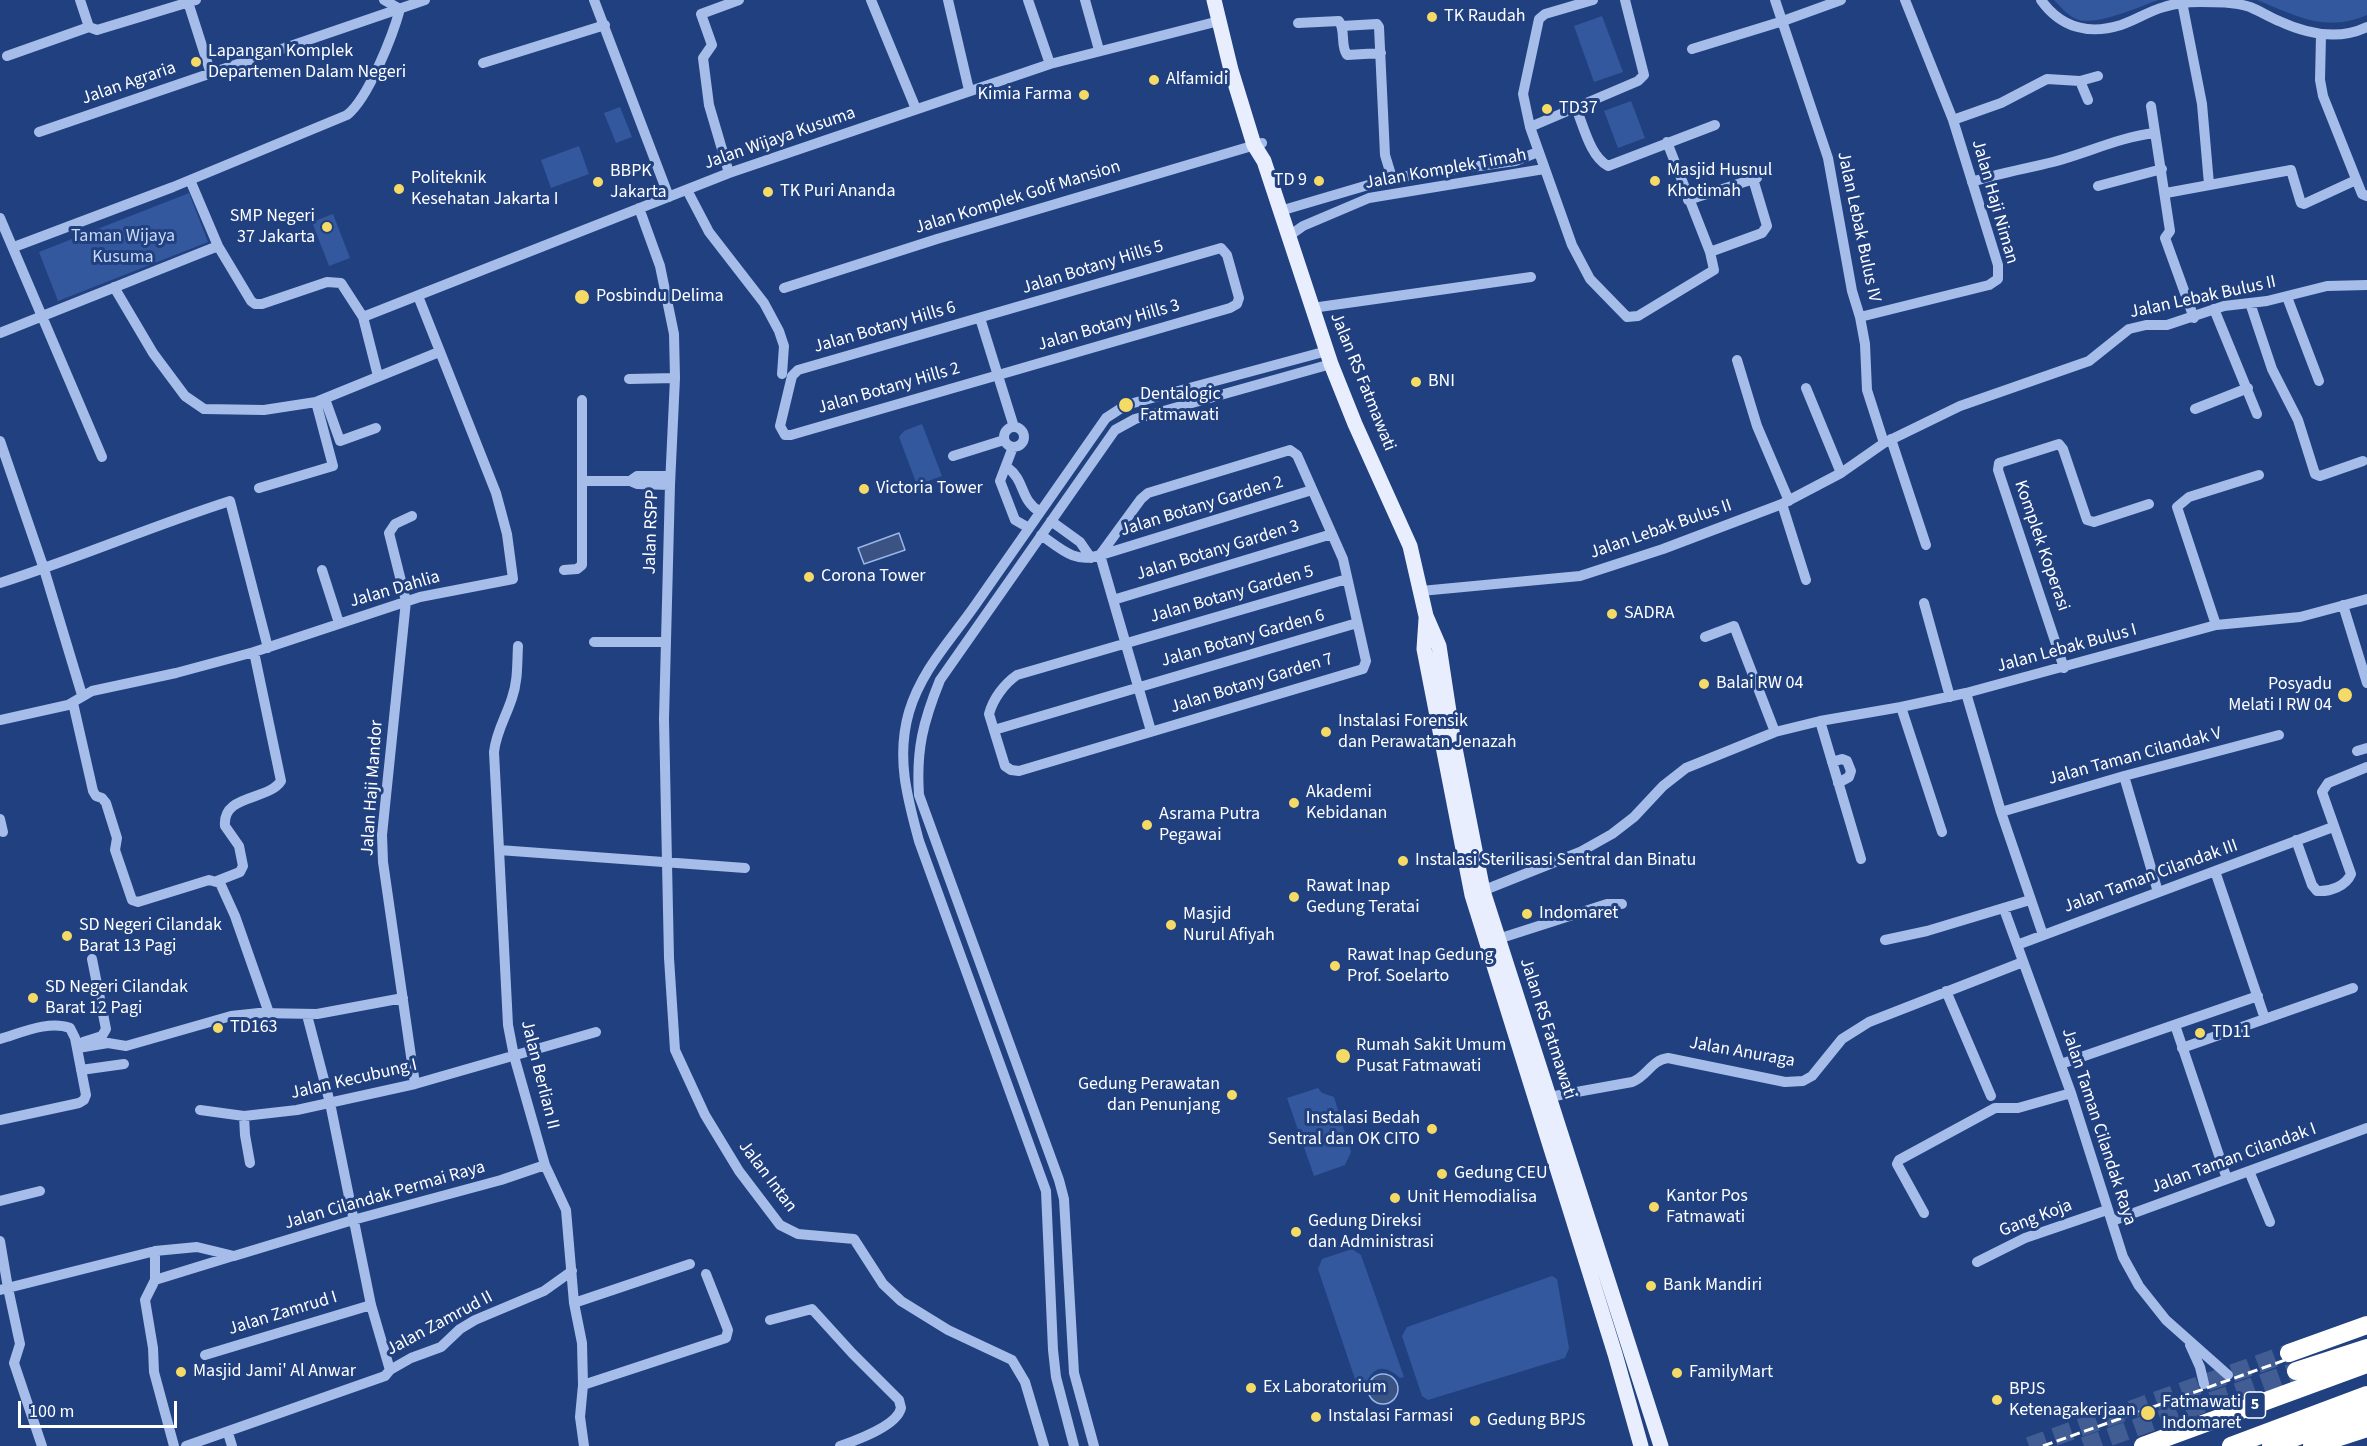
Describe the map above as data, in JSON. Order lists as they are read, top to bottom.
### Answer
{
  "streets": {
    "highway": ["5"],
    "main road": ["Jalan RS Fatmawati"],
    "street": [
      "Jalan Agraria",
      "Jalan Wijaya Kusuma",
      "Jalan Komplek Timah",
      "Jalan Komplek Golf Mansion",
      "Jalan Haji Niman",
      "Jalan Lebak Bulus IV",
      "Jalan Botany Hills 5",
      "Jalan Lebak Bulus II",
      "Jalan Botany Hills 3",
      "Jalan Botany Hills 6",
      "Jalan Botany Hills 2",
      "Jalan Botany Garden 2",
      "Jalan RSPP",
      "Komplek Koperasi",
      "Jalan Botany Garden 3",
      "Jalan Dahlia",
      "Jalan Botany Garden 5",
      "Jalan Botany Garden 6",
      "Jalan Lebak Bulus I",
      "Jalan Botany Garden 7",
      "Jalan Taman Cilandak V",
      "Jalan Haji Mandor",
      "Jalan Taman Cilandak III",
      "Jalan Anuraga",
      "Jalan Berlian II",
      "Jalan Kecubung I",
      "Jalan Taman Cilandak Raya",
      "Jalan Taman Cilandak I",
      "Jalan Intan",
      "Jalan Cilandak Permai Raya",
      "Gang Koja",
      "Jalan Zamrud I",
      "Jalan Zamrud II"
    ]
  },
  "crossings": [
    ["Jalan Wijaya Kusuma", "Jalan RS Fatmawati"],
    ["Jalan Wijaya Kusuma", "Jalan RSPP"],
    ["Jalan Wijaya Kusuma", "Jalan Dahlia"],
    ["Jalan Komplek Timah", "Jalan RS Fatmawati"],
    ["Jalan Komplek Golf Mansion", "Jalan RS Fatmawati"],
    ["Jalan Haji Niman", "Jalan Lebak Bulus IV"],
    ["Jalan Lebak Bulus IV", "Jalan Lebak Bulus II"],
    ["Jalan Botany Hills 5", "Jalan Botany Hills 3"],
    ["Jalan Botany Hills 5", "Jalan Botany Hills 6"],
    ["Jalan Lebak Bulus II", "Jalan RS Fatmawati"],
    ["Jalan Botany Hills 3", "Jalan Botany Hills 2"],
    ["Jalan Botany Hills 6", "Jalan Botany Hills 2"],
    ["Jalan RS Fatmawati", "Jalan Lebak Bulus I"],
    ["Jalan RS Fatmawati", "Jalan Anuraga"],
    ["Jalan RSPP", "Jalan Intan"],
    ["Komplek Koperasi", "Jalan Lebak Bulus I"],
    ["Jalan Dahlia", "Jalan Haji Mandor"],
    ["Jalan Botany Garden 5", "Jalan Botany Garden 6"],
    ["Jalan Botany Garden 5", "Jalan Botany Garden 7"],
    ["Jalan Botany Garden 6", "Jalan Botany Garden 7"],
    ["Jalan Haji Mandor", "Jalan Kecubung I"],
    ["Jalan Taman Cilandak III", "Jalan Taman Cilandak Raya"],
    ["Jalan Anuraga", "Jalan Taman Cilandak Raya"],
    ["Jalan Berlian II", "Jalan Kecubung I"],
    ["Jalan Berlian II", "Jalan Cilandak Permai Raya"],
    ["Jalan Berlian II", "Jalan Zamrud II"],
    ["Jalan Taman Cilandak Raya", "Jalan Taman Cilandak I"],
    ["Jalan Taman Cilandak Raya", "Gang Koja"]
  ],
  "parks": ["Taman Wijaya Kusuma"],
  "places": [
    "TK Raudah",
    "Lapangan Komplek Departemen Dalam Negeri",
    "Alfamidi",
    "Kimia Farma",
    "TD37",
    "TD 9",
    "Masjid Husnul Khotimah",
    "BBPK Jakarta",
    "Politeknik Kesehatan Jakarta I",
    "TK Puri Ananda",
    "SMP Negeri 37 Jakarta",
    "Posbindu Delima",
    "BNI",
    "Dentalogic Fatmawati",
    "Victoria Tower",
    "Corona Tower",
    "SADRA",
    "Balai RW 04",
    "Posyadu Melati I RW 04",
    "Instalasi Forensik dan Perawatan Jenazah",
    "Akademi Kebidanan",
    "Asrama Putra Pegawai",
    "Instalasi Sterilisasi Sentral dan Binatu",
    "Rawat Inap Gedung Teratai",
    "Indomaret",
    "Masjid Nurul Afiyah",
    "SD Negeri Cilandak Barat 13 Pagi",
    "Rawat Inap Gedung Prof. Soelarto",
    "SD Negeri Cilandak Barat 12 Pagi",
    "TD163",
    "TD11",
    "Rumah Sakit Umum Pusat Fatmawati",
    "Gedung Perawatan dan Penunjang",
    "Instalasi Bedah Sentral dan OK CITO",
    "Gedung CEU",
    "Unit Hemodialisa",
    "Kantor Pos Fatmawati",
    "Gedung Direksi dan Administrasi",
    "Bank Mandiri",
    "Masjid Jami' Al Anwar",
    "FamilyMart",
    "Ex Laboratorium",
    "BPJS Ketenagakerjaan",
    "Fatmawati Indomaret",
    "Instalasi Farmasi",
    "Gedung BPJS"
  ],
  "scale_bar": "100 m"
}
